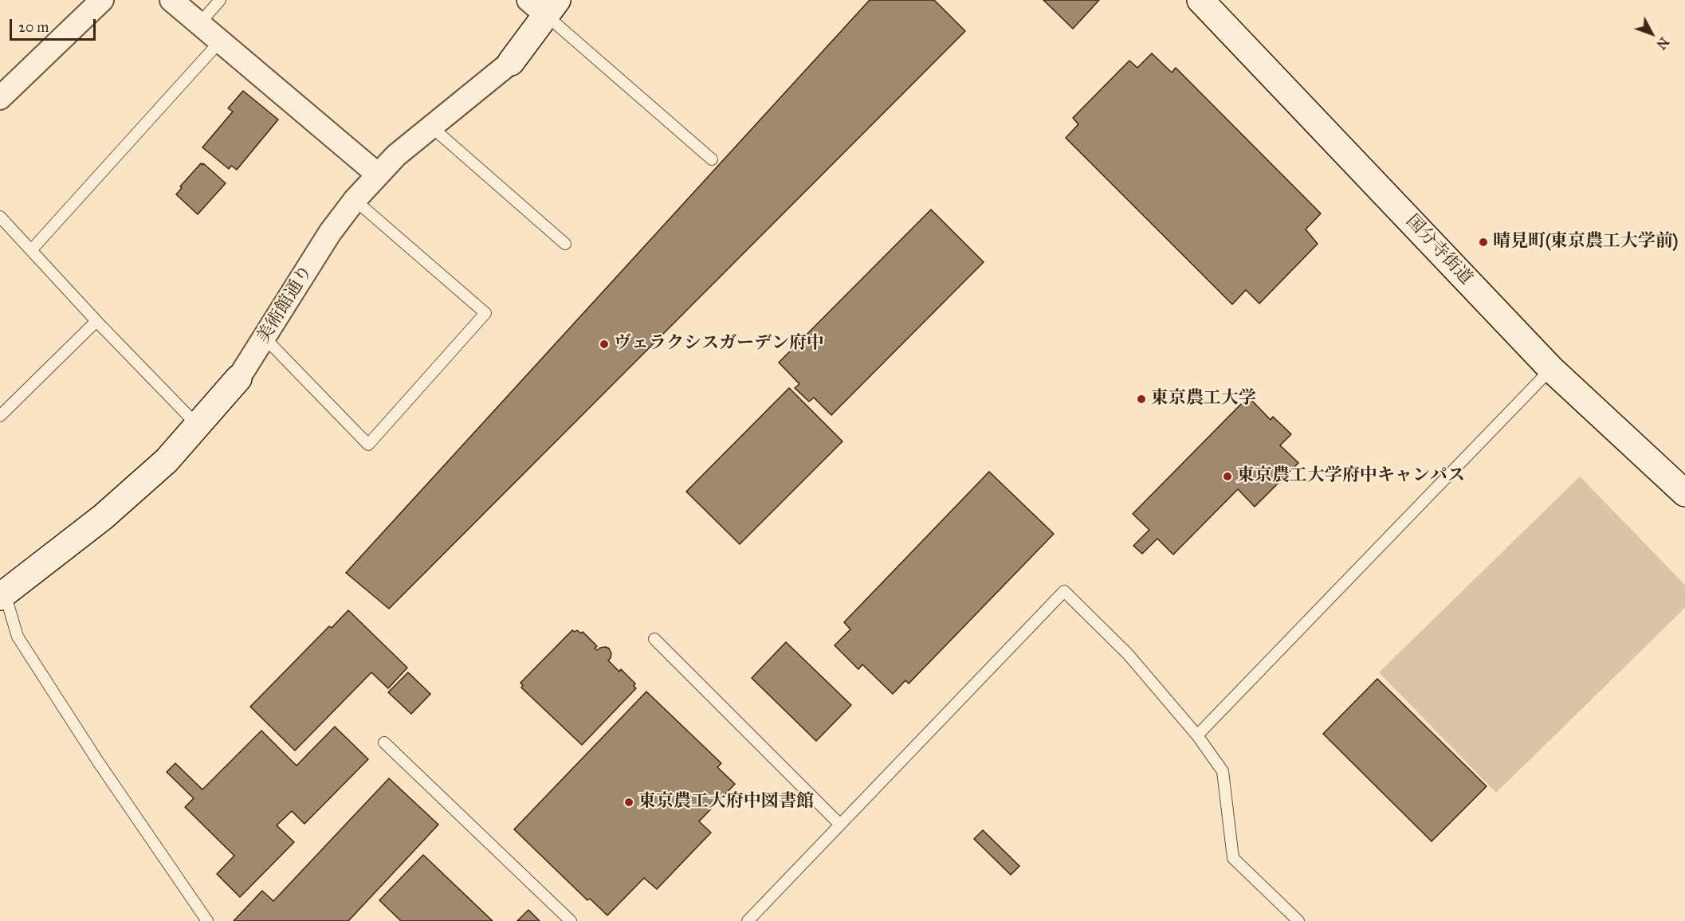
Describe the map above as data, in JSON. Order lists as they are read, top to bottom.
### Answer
{
  "streets": {
    "main road": ["国分寺街道", "美術館通り"]
  },
  "places": [
    "晴見町(東京農工大学前)",
    "ヴェラクシスガーデン府中",
    "東京農工大学",
    "東京農工大学府中キャンパス",
    "東京農工大府中図書館"
  ],
  "scale_bar": "20 m",
  "north": "bottom right"
}
